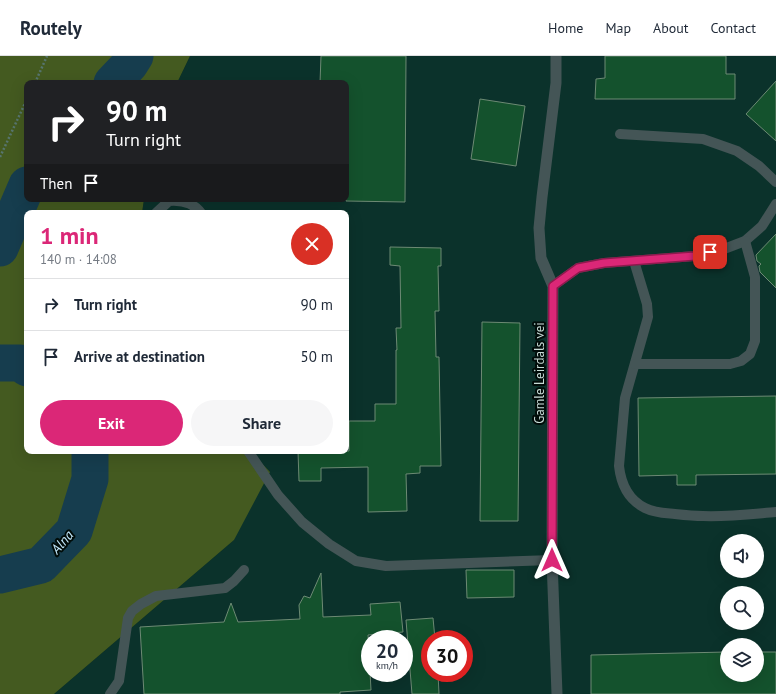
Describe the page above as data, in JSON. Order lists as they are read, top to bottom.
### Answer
{
  "streets": {
    "street": ["Gamle Leirdals vei"]
  },
  "water": ["Alna"],
  "page": {
    "header": "Routely",
    "nav": [
      "Home",
      "Map",
      "About",
      "Contact"
    ],
    "turn": ["90 m", "Turn right"],
    "then": "Then",
    "heading": ["1 min", "140 m · 14:08"],
    "list": [
      {
        "name": "Turn right",
        "value": "90 m"
      },
      {
        "name": "Arrive at destination",
        "value": "50 m"
      }
    ],
    "buttons": ["Exit", "Share"],
    "speed": "20 km/h",
    "limit": "30"
  }
}
